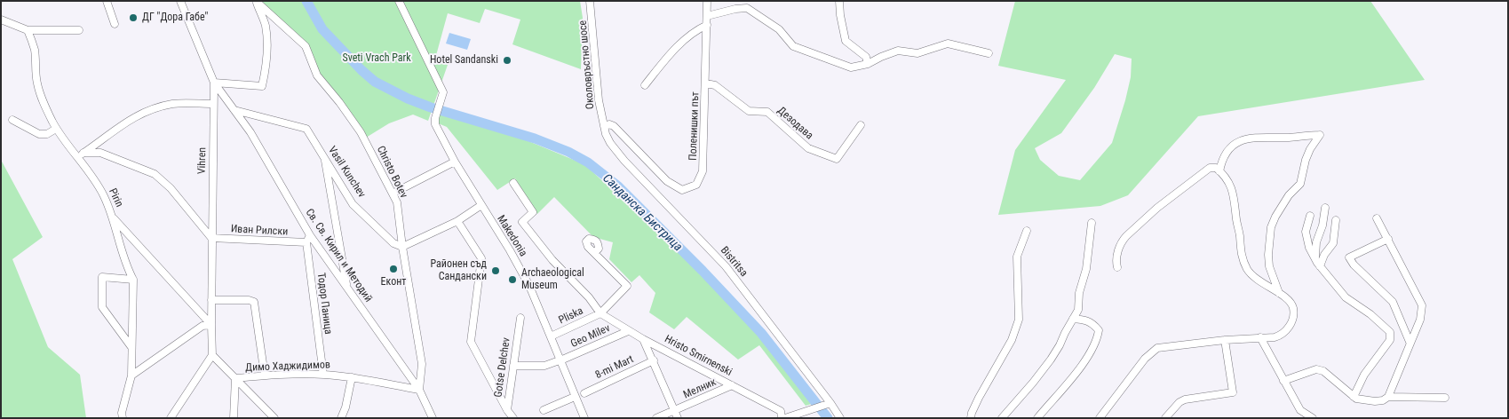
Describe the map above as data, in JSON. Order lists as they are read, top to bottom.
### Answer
{
  "streets": {
    "street": [
      "Околовръстно шосе",
      "Дезодава",
      "Поленишки път",
      "Vihren",
      "Vasil Kunchev",
      "Christo Botev",
      "Pirin",
      "Иван Рилски",
      "Makedonia",
      "Св. Св. Кирил и Методий",
      "Bistritsa",
      "Тодор Паница",
      "Pliska",
      "Geo Milev",
      "Hristo Smirnenski",
      "Димо Хаджидимов",
      "Gotse Delchev",
      "8-mi Mart",
      "Мелник"
    ]
  },
  "crossings": [
    ["Околовръстно шосе", "Поленишки път"],
    ["Околовръстно шосе", "Bistritsa"],
    ["Дезодава", "Поленишки път"],
    ["Поленишки път", "Bistritsa"],
    ["Vihren", "Иван Рилски"],
    ["Vihren", "Св. Св. Кирил и Методий"],
    ["Vasil Kunchev", "Christo Botev"],
    ["Vasil Kunchev", "Св. Св. Кирил и Методий"],
    ["Christo Botev", "Св. Св. Кирил и Методий"],
    ["Christo Botev", "Димо Хаджидимов"],
    ["Иван Рилски", "Тодор Паница"],
    ["Makedonia", "Pliska"],
    ["Makedonia", "Geo Milev"],
    ["Св. Св. Кирил и Методий", "Димо Хаджидимов"],
    ["Тодор Паница", "Димо Хаджидимов"],
    ["Pliska", "Hristo Smirnenski"],
    ["Geo Milev", "Hristo Smirnenski"],
    ["Geo Milev", "Gotse Delchev"],
    ["Hristo Smirnenski", "Мелник"]
  ],
  "water": ["Санданска Бистрица"],
  "parks": ["Sveti Vrach Park"],
  "places": [
    "ДГ \"Дора Габе\"",
    "Hotel Sandanski",
    "Еконт",
    "Районен съд Сандански",
    "Archaeological Museum"
  ]
}
